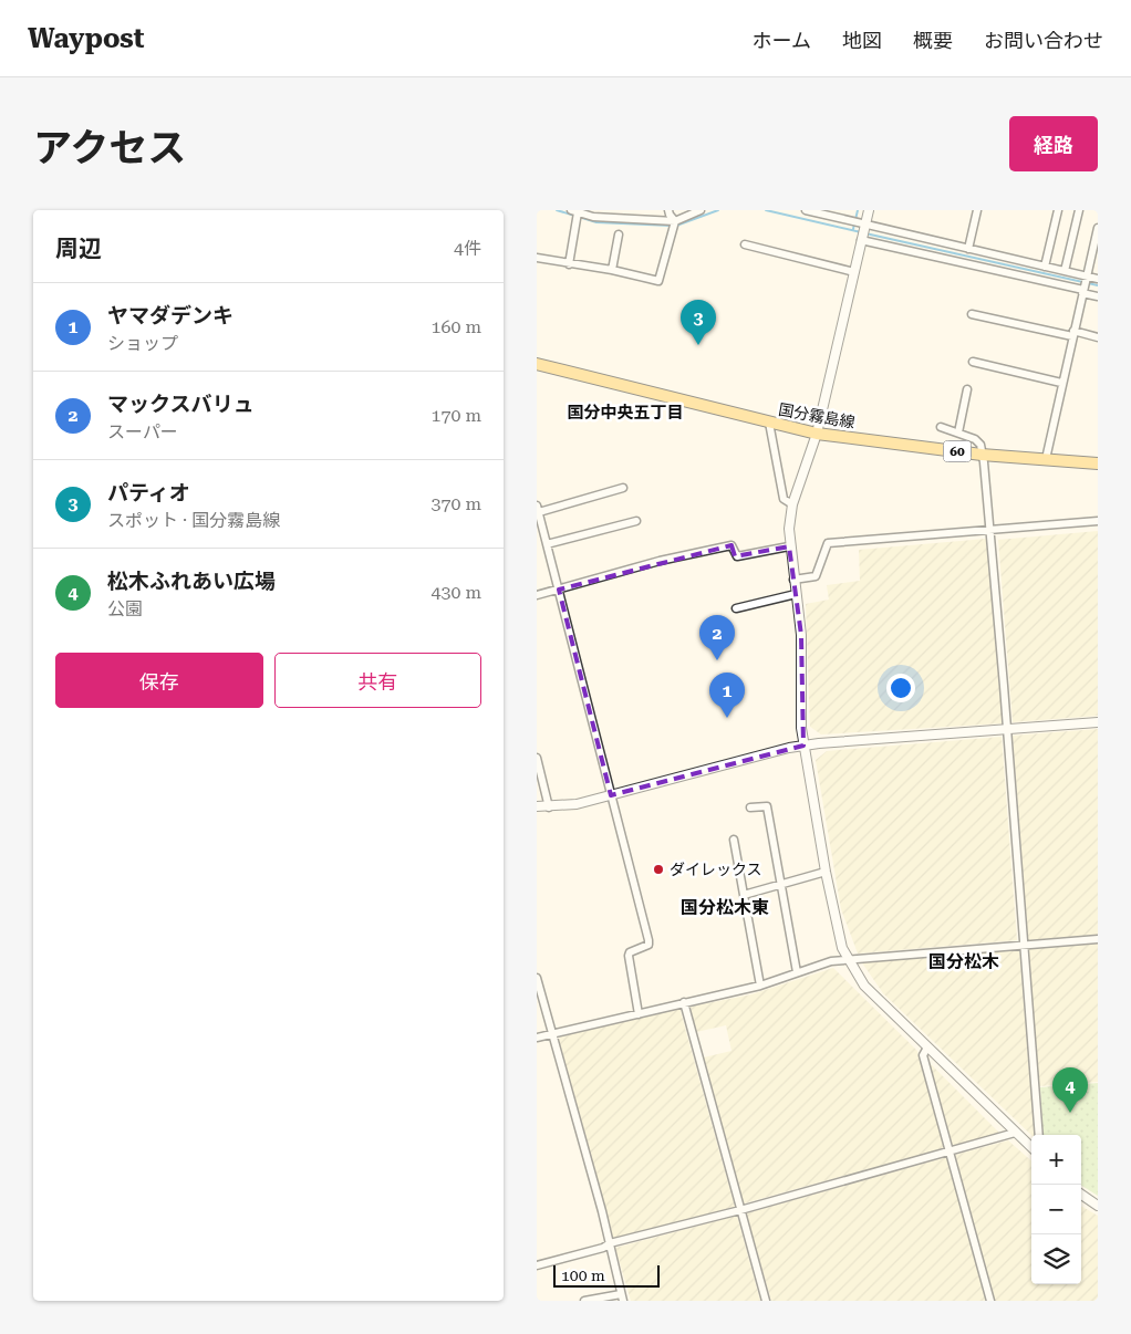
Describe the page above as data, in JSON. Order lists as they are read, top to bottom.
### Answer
{
  "streets": {
    "main road": ["国分霧島線", "60"]
  },
  "districts": ["国分中央五丁目", "国分松木東", "国分松木"],
  "places": ["ダイレックス"],
  "scale_bar": "100 m",
  "page": {
    "header": "Waypost",
    "nav": [
      "ホーム",
      "地図",
      "概要",
      "お問い合わせ"
    ],
    "title": "アクセス",
    "buttons": [
      "経路",
      ["保存", "共有"]
    ],
    "heading": ["周辺", "4件"],
    "list": [
      {
        "mark": "1",
        "name": "ヤマダデンキ",
        "note": "ショップ",
        "value": "160 m"
      },
      {
        "mark": "2",
        "name": "マックスバリュ",
        "note": "スーパー",
        "value": "170 m"
      },
      {
        "mark": "3",
        "name": "パティオ",
        "note": "スポット · 国分霧島線",
        "value": "370 m"
      },
      {
        "mark": "4",
        "name": "松木ふれあい広場",
        "note": "公園",
        "value": "430 m"
      }
    ],
    "pins": [
      "3",
      "2",
      "1",
      "4"
    ],
    "map_buttons": ["+", "−"],
    "scale": "100 m"
  }
}
